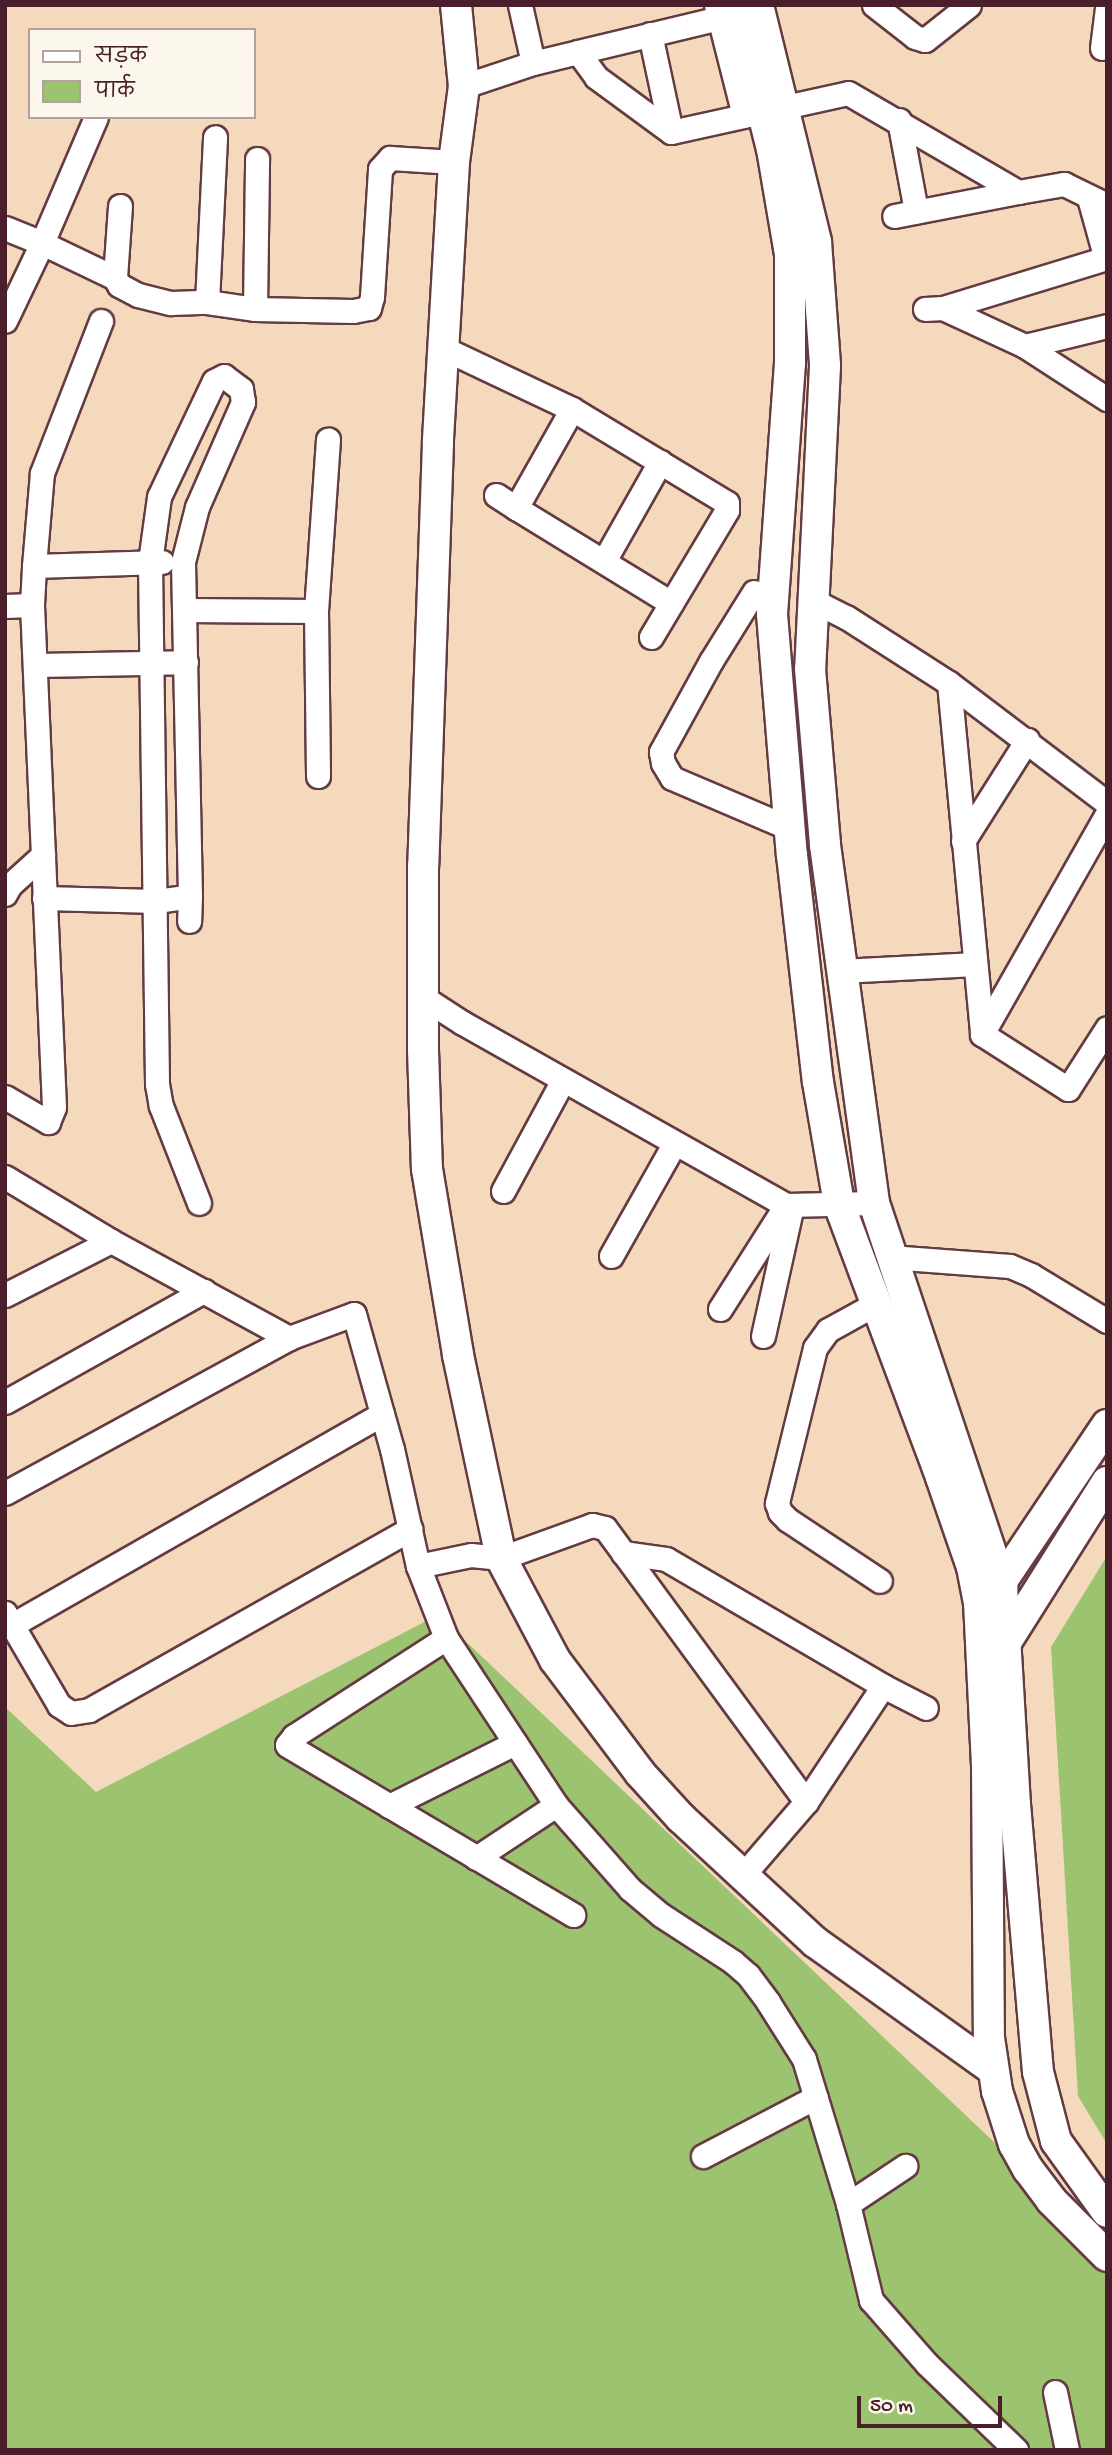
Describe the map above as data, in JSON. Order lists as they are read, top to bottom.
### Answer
{
  "legend": ["सड़क", "पार्क"],
  "scale_bar": "50 m"
}
